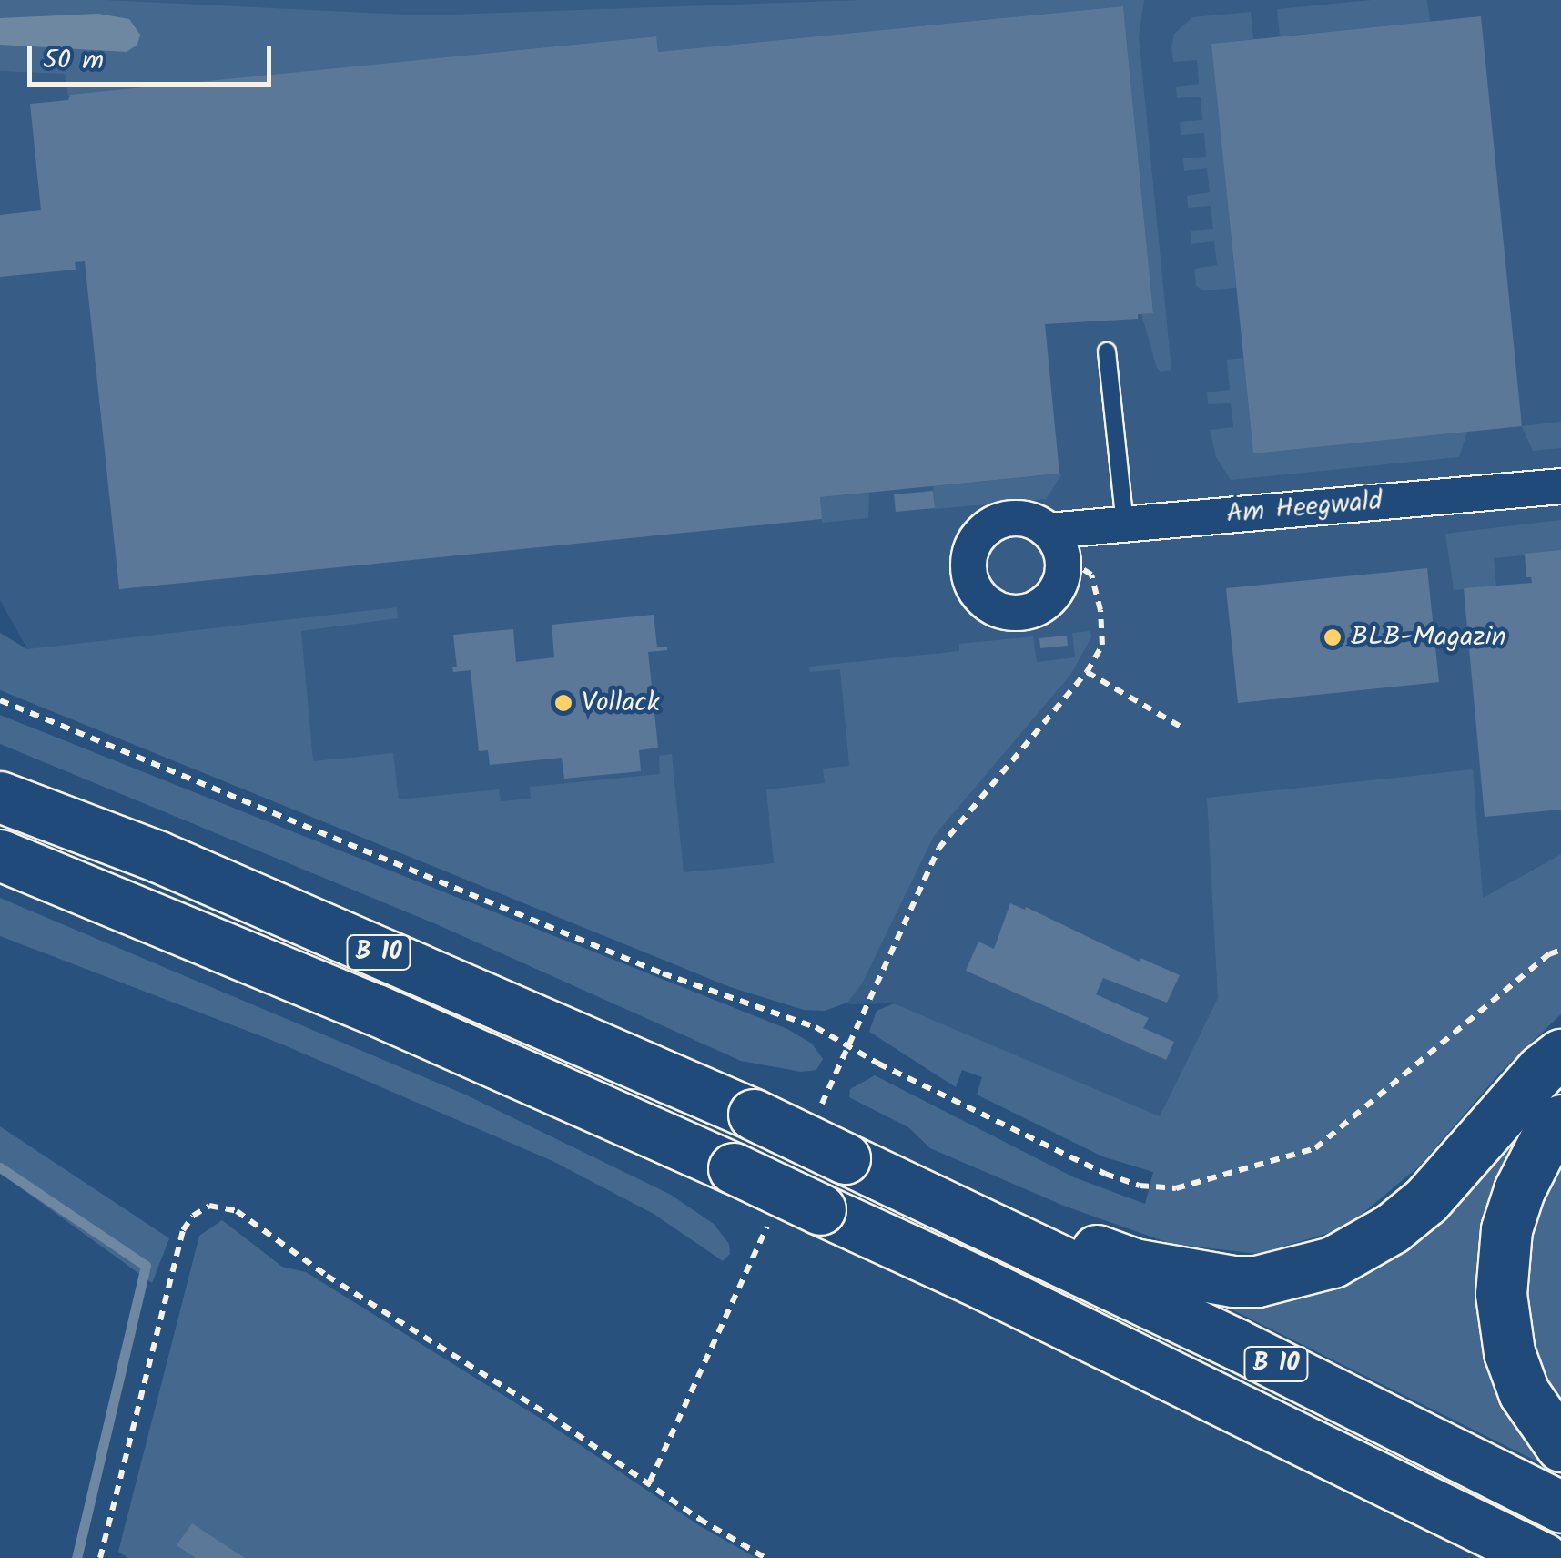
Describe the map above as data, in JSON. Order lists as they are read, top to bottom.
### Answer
{
  "streets": {
    "highway": ["B 10"],
    "street": ["Am Heegwald"]
  },
  "places": ["BLB-Magazin", "Vollack"],
  "scale_bar": "50 m"
}
